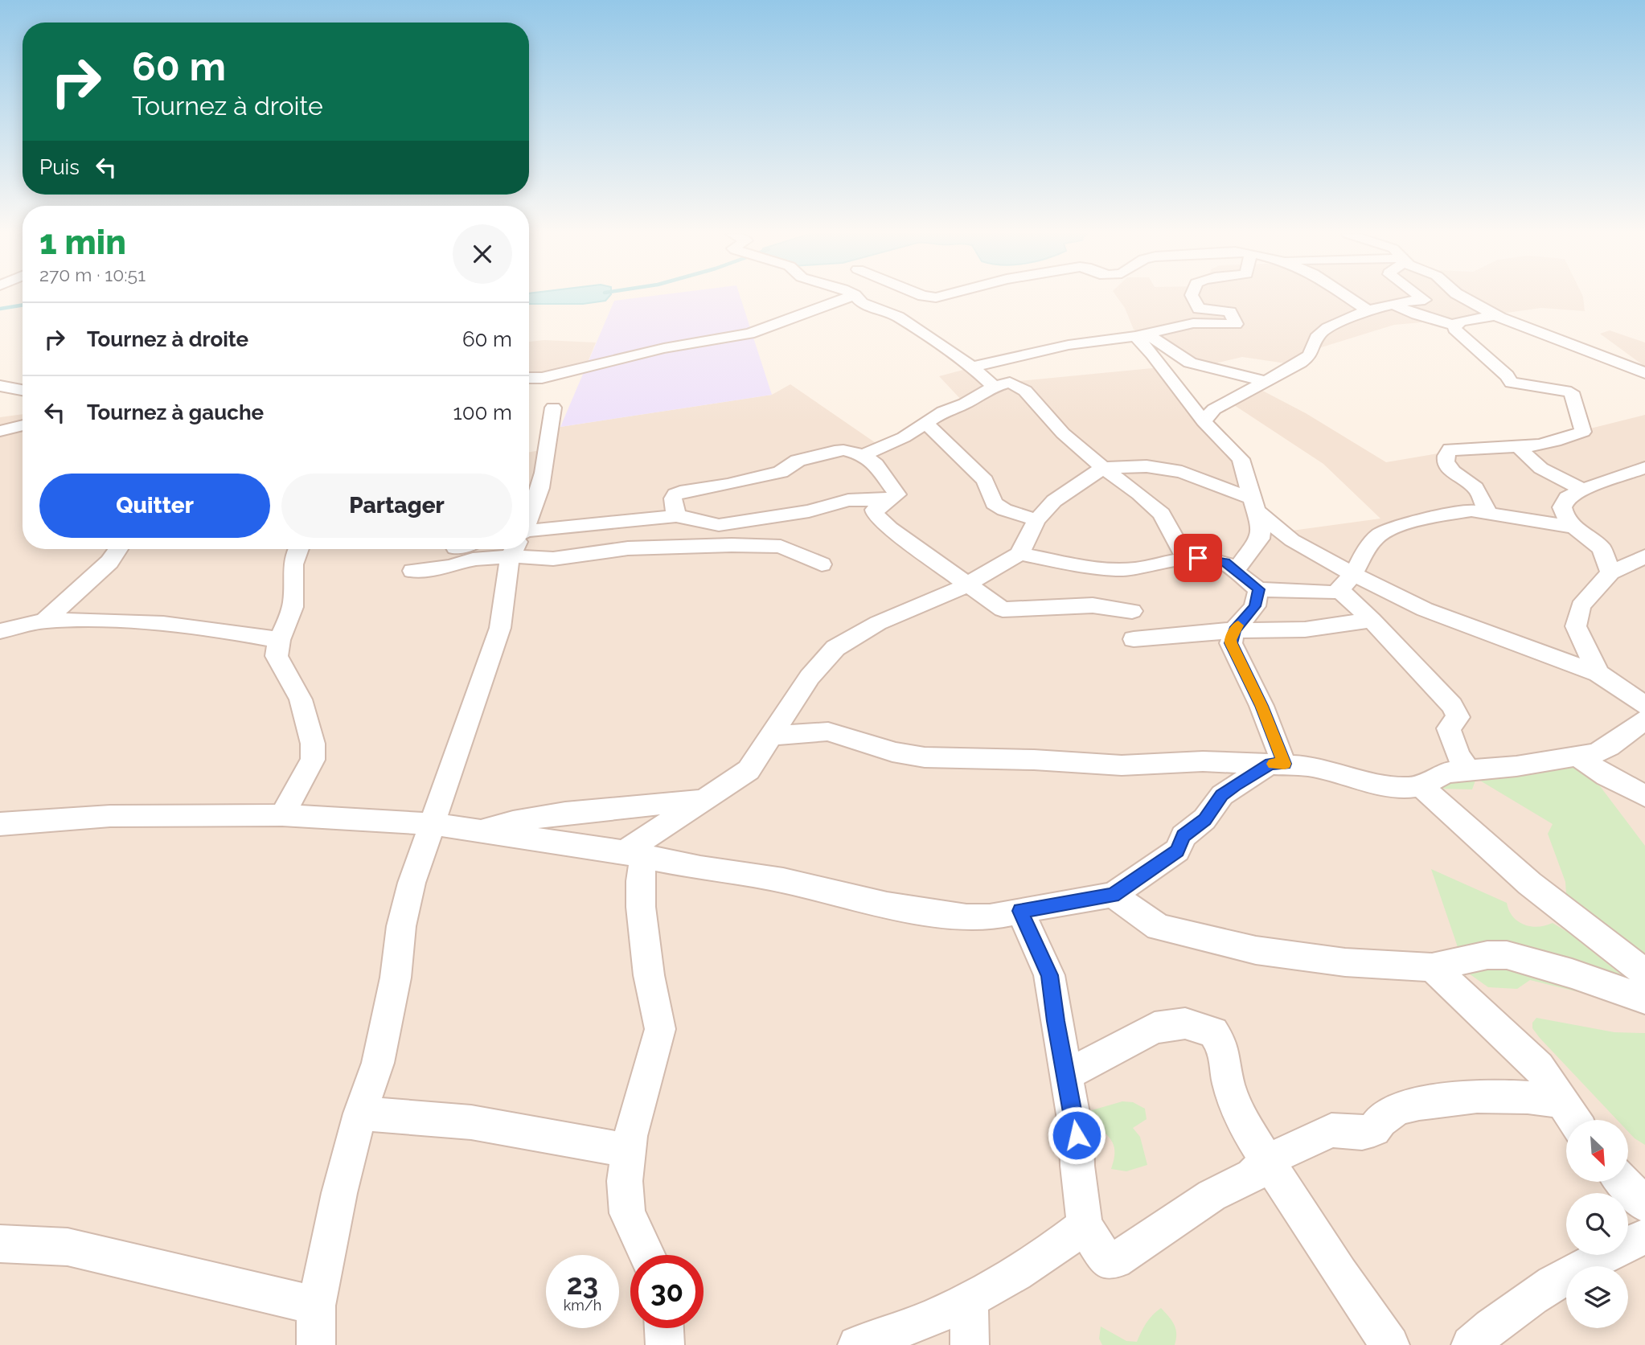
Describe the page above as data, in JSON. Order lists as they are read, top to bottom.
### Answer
{
  "north": "bottom right",
  "page": {
    "turn": ["60 m", "Tournez à droite"],
    "then": "Puis",
    "heading": ["1 min", "270 m · 10:51"],
    "list": [
      {
        "name": "Tournez à droite",
        "value": "60 m"
      },
      {
        "name": "Tournez à gauche",
        "value": "100 m"
      }
    ],
    "buttons": ["Quitter", "Partager"],
    "speed": "23 km/h",
    "limit": "30"
  }
}
